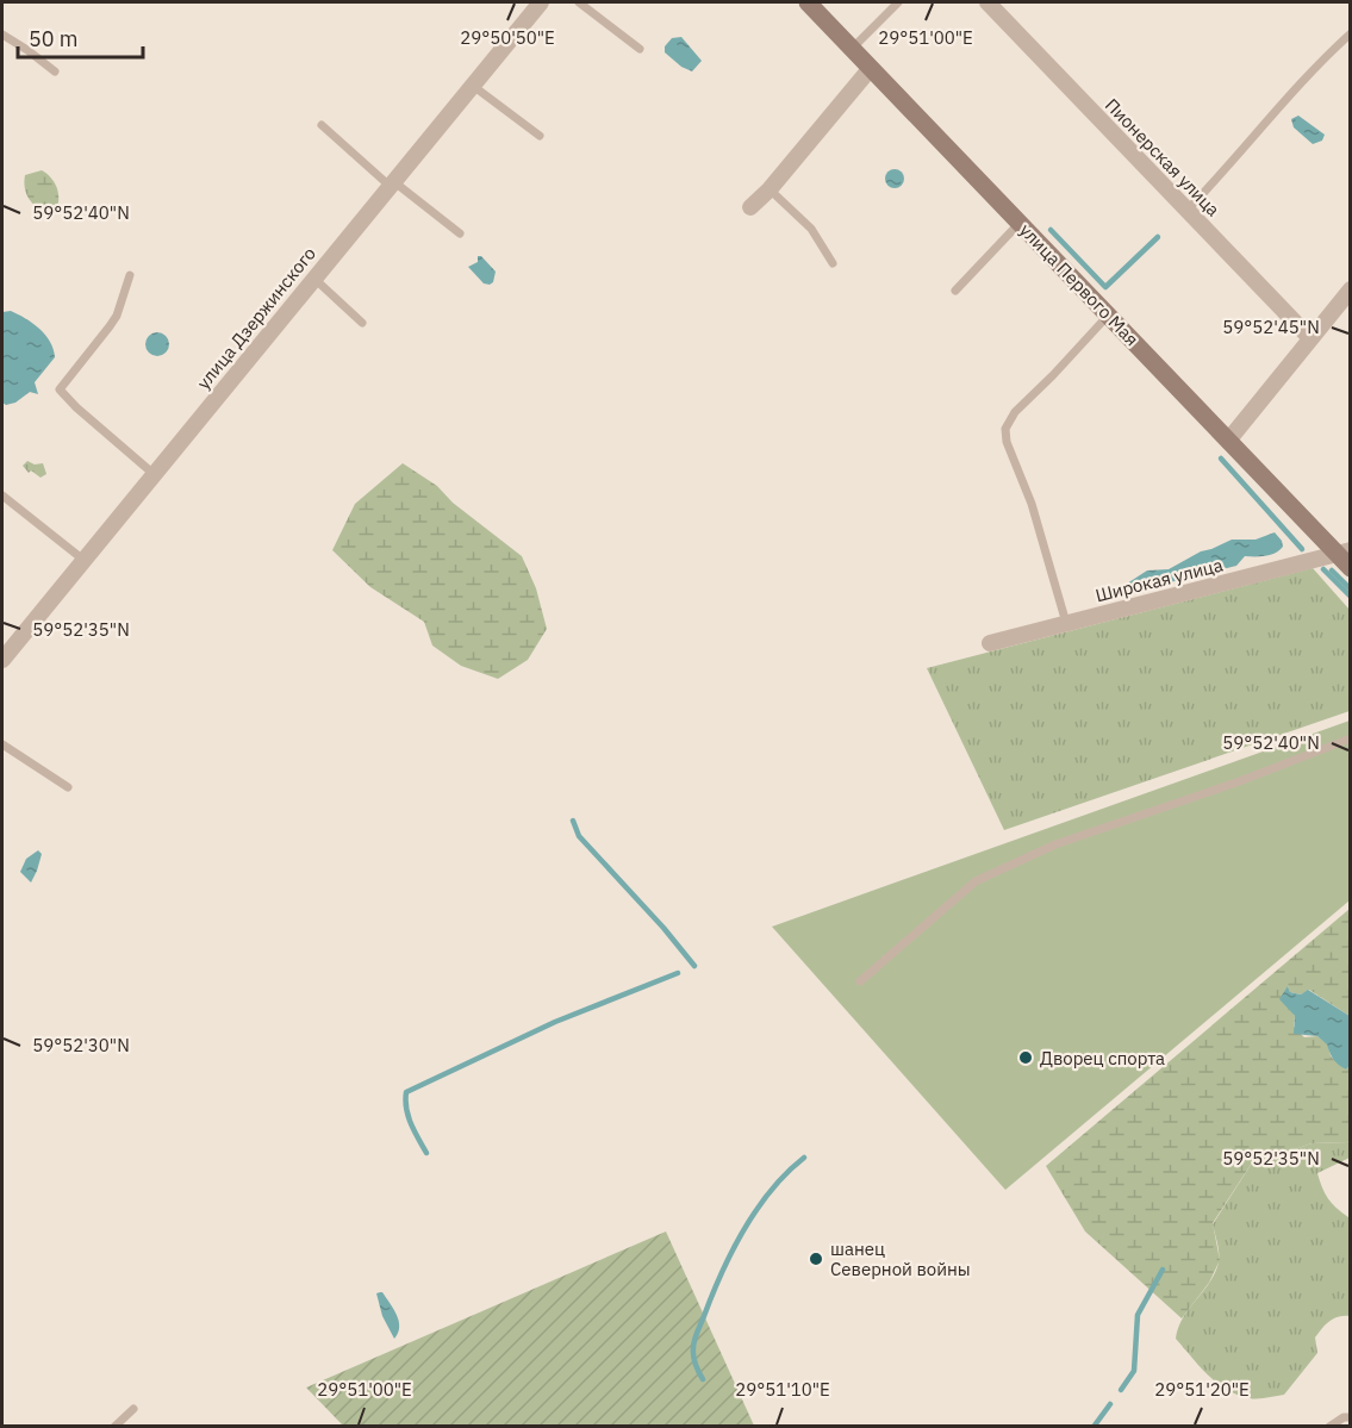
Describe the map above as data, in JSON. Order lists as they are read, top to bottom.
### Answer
{
  "streets": {
    "street": [
      "Пионерская улица",
      "улица Первого Мая",
      "улица Дзержинского",
      "Широкая улица"
    ]
  },
  "crossings": [
    ["улица Первого Мая", "Широкая улица"]
  ],
  "places": ["Дворец спорта", "шанец Северной войны"],
  "scale_bar": "50 m",
  "coordinates": [
    "29°50'50\"E",
    "29°51'00\"E",
    "59°52'40\"N",
    "59°52'45\"N",
    "59°52'35\"N",
    "59°52'30\"N",
    "29°51'10\"E",
    "29°51'20\"E"
  ]
}
